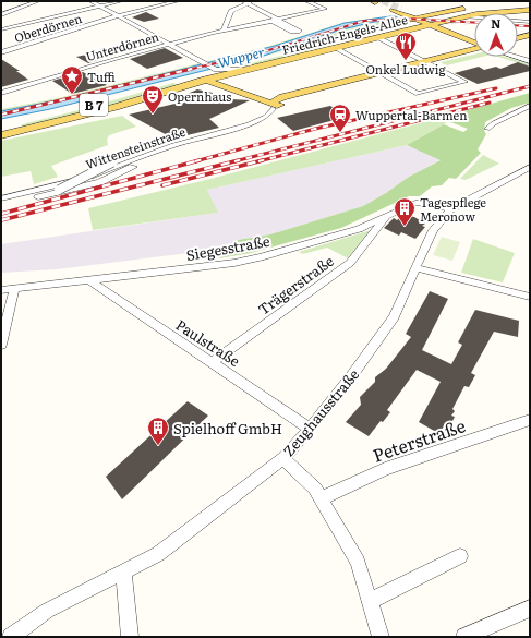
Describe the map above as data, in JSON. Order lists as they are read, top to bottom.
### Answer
{
  "streets": {
    "main road": ["Friedrich-Engels-Allee", "B 7"],
    "street": [
      "Oberdörnen",
      "Unterdörnen",
      "Wittensteinstraße",
      "Siegesstraße",
      "Trägerstraße",
      "Paulstraße",
      "Zeughausstraße",
      "Peterstraße"
    ]
  },
  "crossings": [
    ["Friedrich-Engels-Allee", "B 7"],
    ["Siegesstraße", "Trägerstraße"],
    ["Siegesstraße", "Paulstraße"],
    ["Siegesstraße", "Zeughausstraße"],
    ["Trägerstraße", "Paulstraße"],
    ["Paulstraße", "Zeughausstraße"]
  ],
  "water": ["Wupper"],
  "places": {
    "restaurant": ["Onkel Ludwig"],
    "place": ["Tuffi"],
    "theatre": ["Opernhaus"],
    "station": ["Wuppertal-Barmen"],
    "building": ["Tagespflege Meronow", "Spielhoff GmbH"]
  },
  "north": "top"
}
